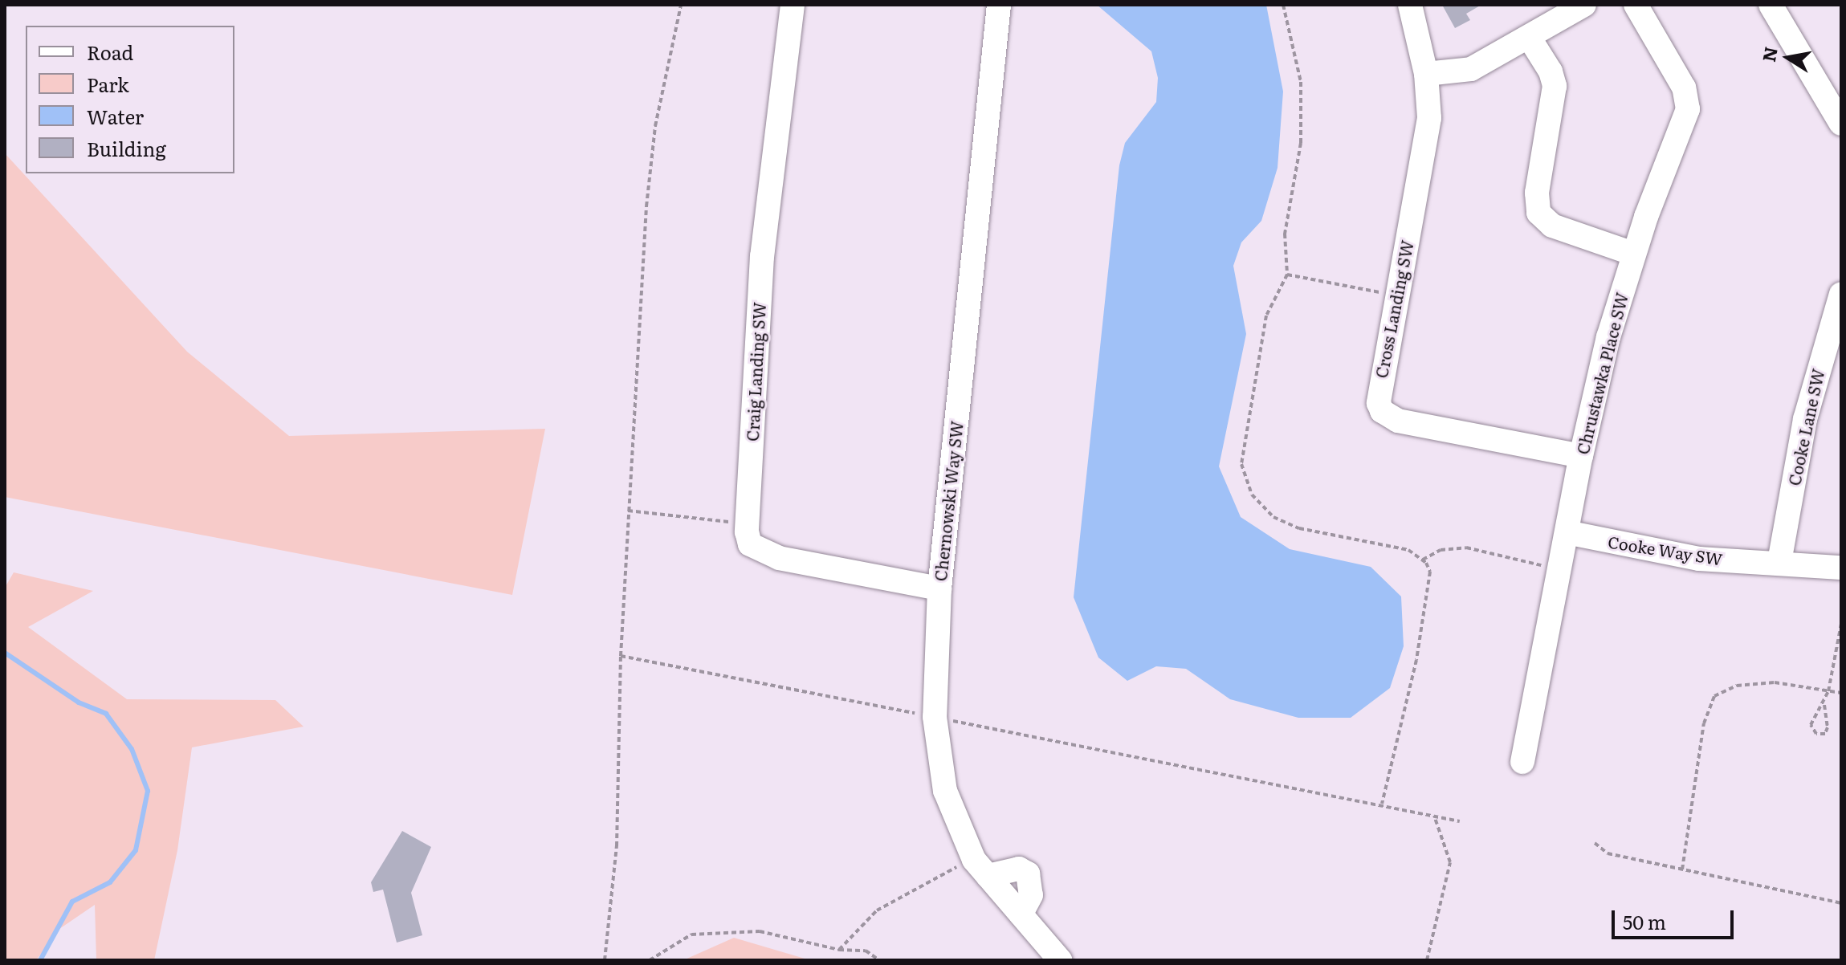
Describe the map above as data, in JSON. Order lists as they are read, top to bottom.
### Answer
{
  "streets": {
    "street": [
      "Cross Landing SW",
      "Craig Landing SW",
      "Chrustawka Place SW",
      "Cooke Lane SW",
      "Chernowski Way SW",
      "Cooke Way SW"
    ]
  },
  "crossings": [
    ["Cross Landing SW", "Chrustawka Place SW"],
    ["Craig Landing SW", "Chernowski Way SW"],
    ["Chrustawka Place SW", "Cooke Way SW"],
    ["Cooke Lane SW", "Cooke Way SW"]
  ],
  "legend": [
    "Road",
    "Park",
    "Water",
    "Building"
  ],
  "scale_bar": "50 m",
  "north": "left"
}
